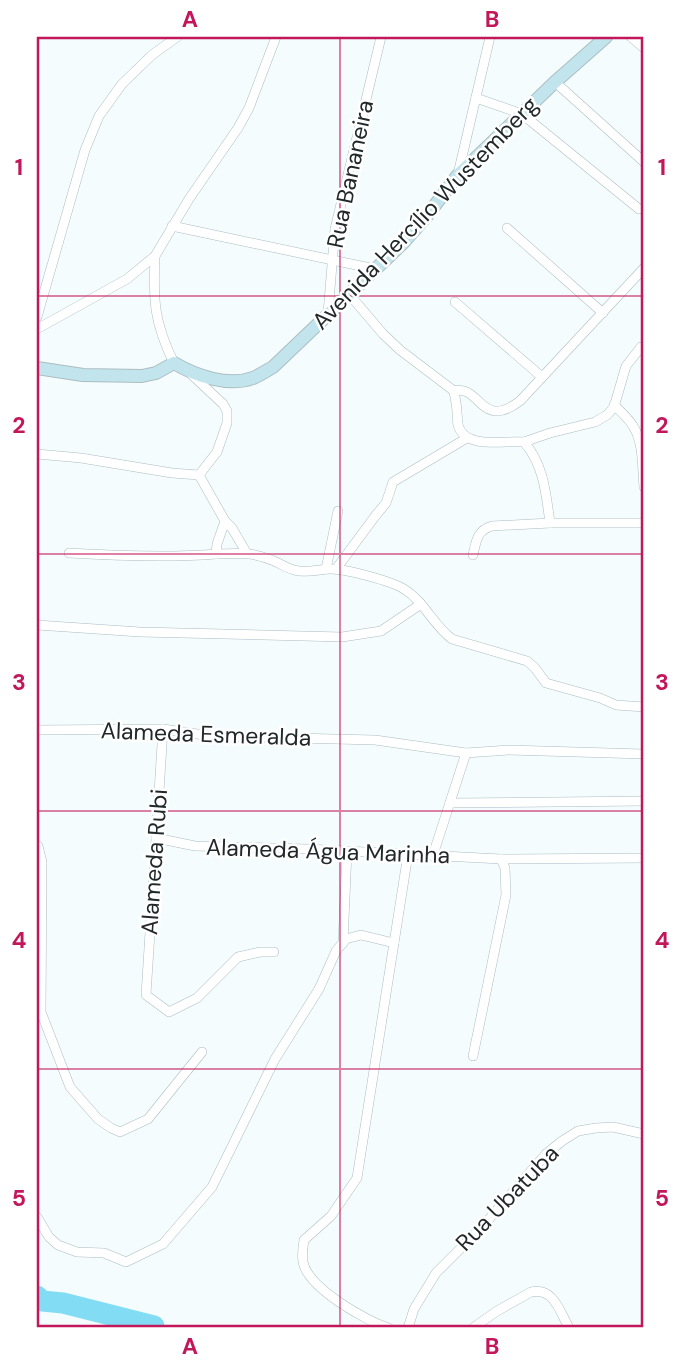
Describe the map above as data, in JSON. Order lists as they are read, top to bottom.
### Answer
{
  "streets": {
    "street": [
      "Rua Bananeira",
      "Avenida Hercílio Wustemberg",
      "Alameda Esmeralda",
      "Alameda Água Marinha",
      "Alameda Rubi",
      "Rua Ubatuba"
    ]
  },
  "crossings": [
    ["Rua Bananeira", "Avenida Hercílio Wustemberg"],
    ["Alameda Esmeralda", "Alameda Rubi"],
    ["Alameda Água Marinha", "Alameda Rubi"]
  ],
  "grid": {
    "columns": ["A", "B"],
    "rows": [
      "1",
      "2",
      "3",
      "4",
      "5"
    ]
  }
}
